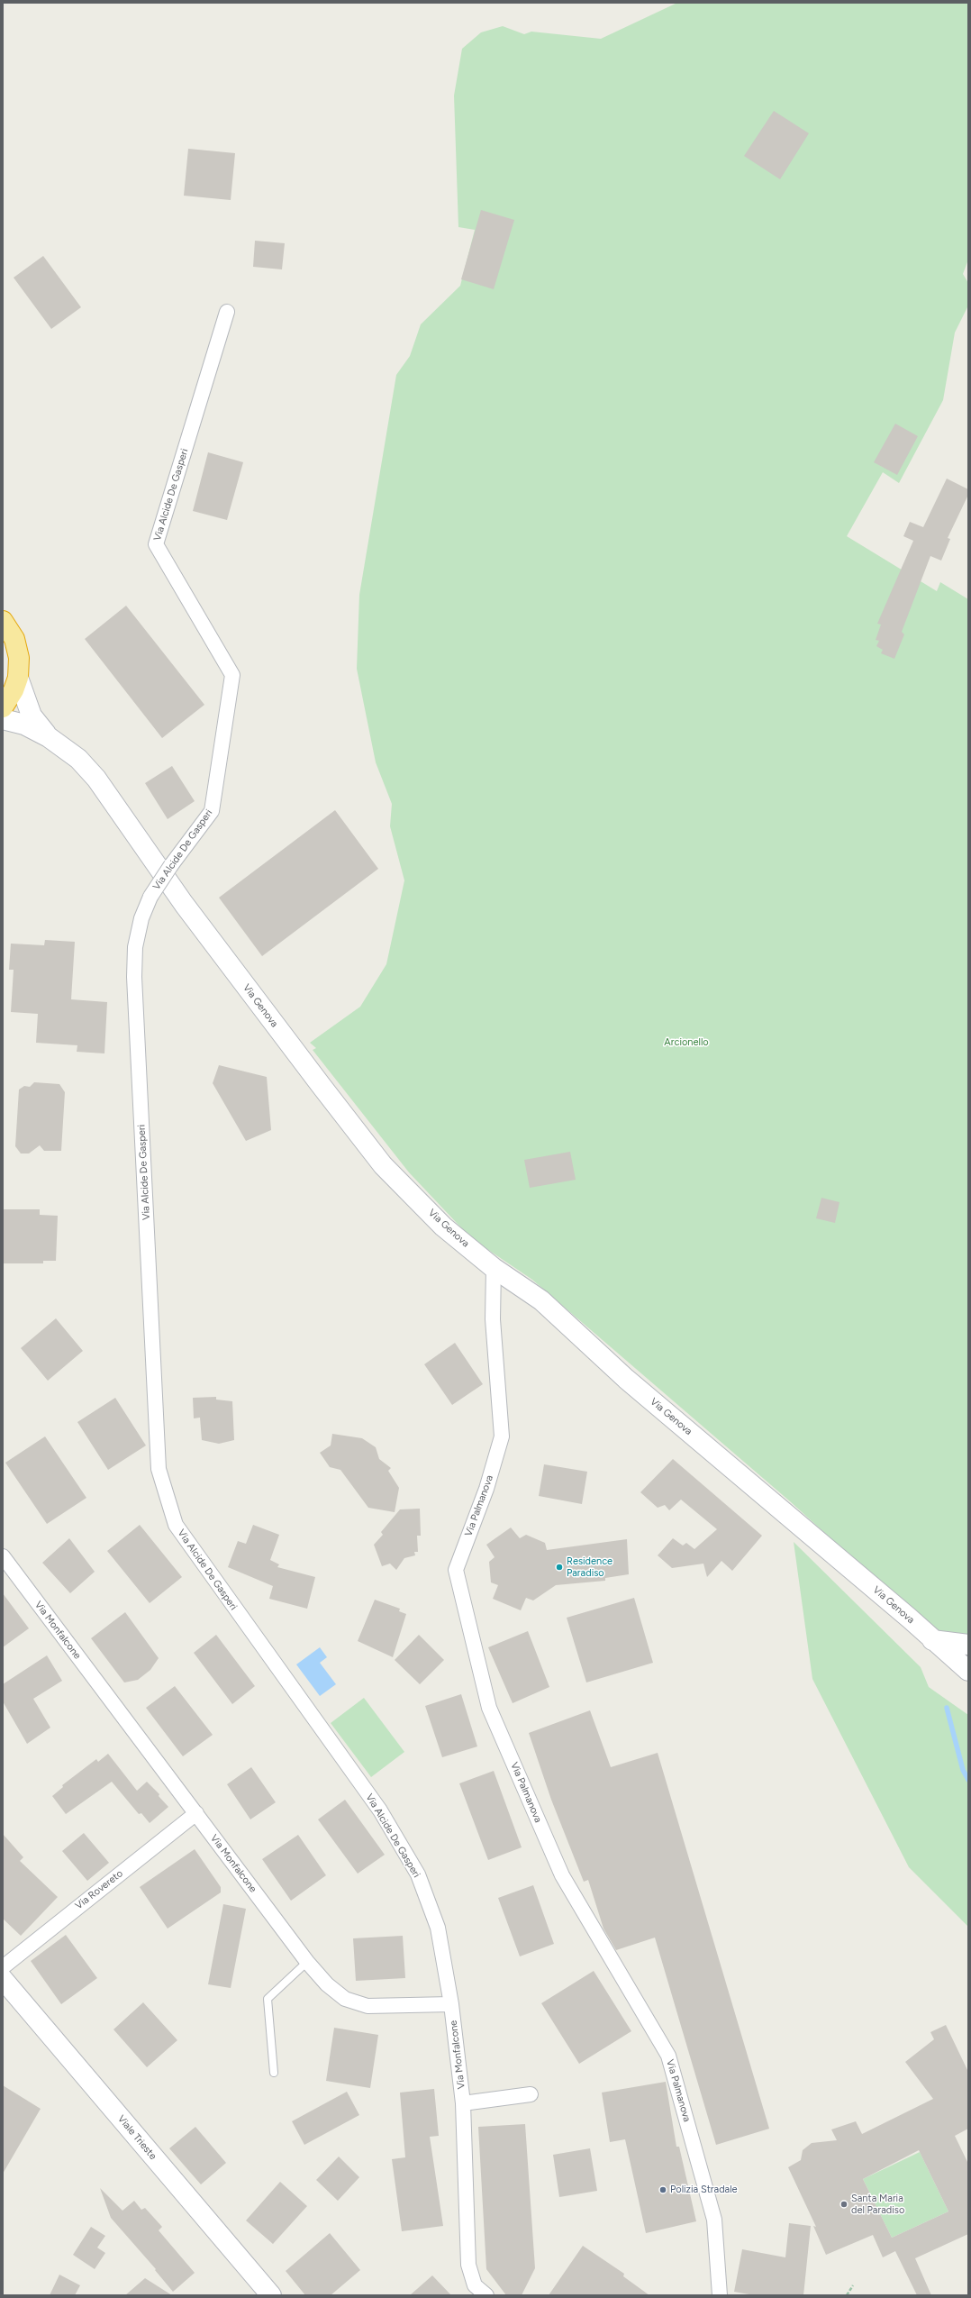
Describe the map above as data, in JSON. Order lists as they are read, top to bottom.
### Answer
{
  "streets": {
    "highway": ["Via Genova"],
    "main road": ["Viale Trieste"],
    "street": [
      "Via Alcide De Gasperi",
      "Via Palmanova",
      "Via Monfalcone",
      "Via Rovereto"
    ]
  },
  "crossings": [
    ["Via Alcide De Gasperi", "Via Monfalcone"],
    ["Via Genova", "Via Palmanova"],
    ["Via Monfalcone", "Via Rovereto"]
  ],
  "parks": ["Arcionello"],
  "places": ["Residence Paradiso", "Polizia Stradale", "Santa Maria del Paradiso"]
}
